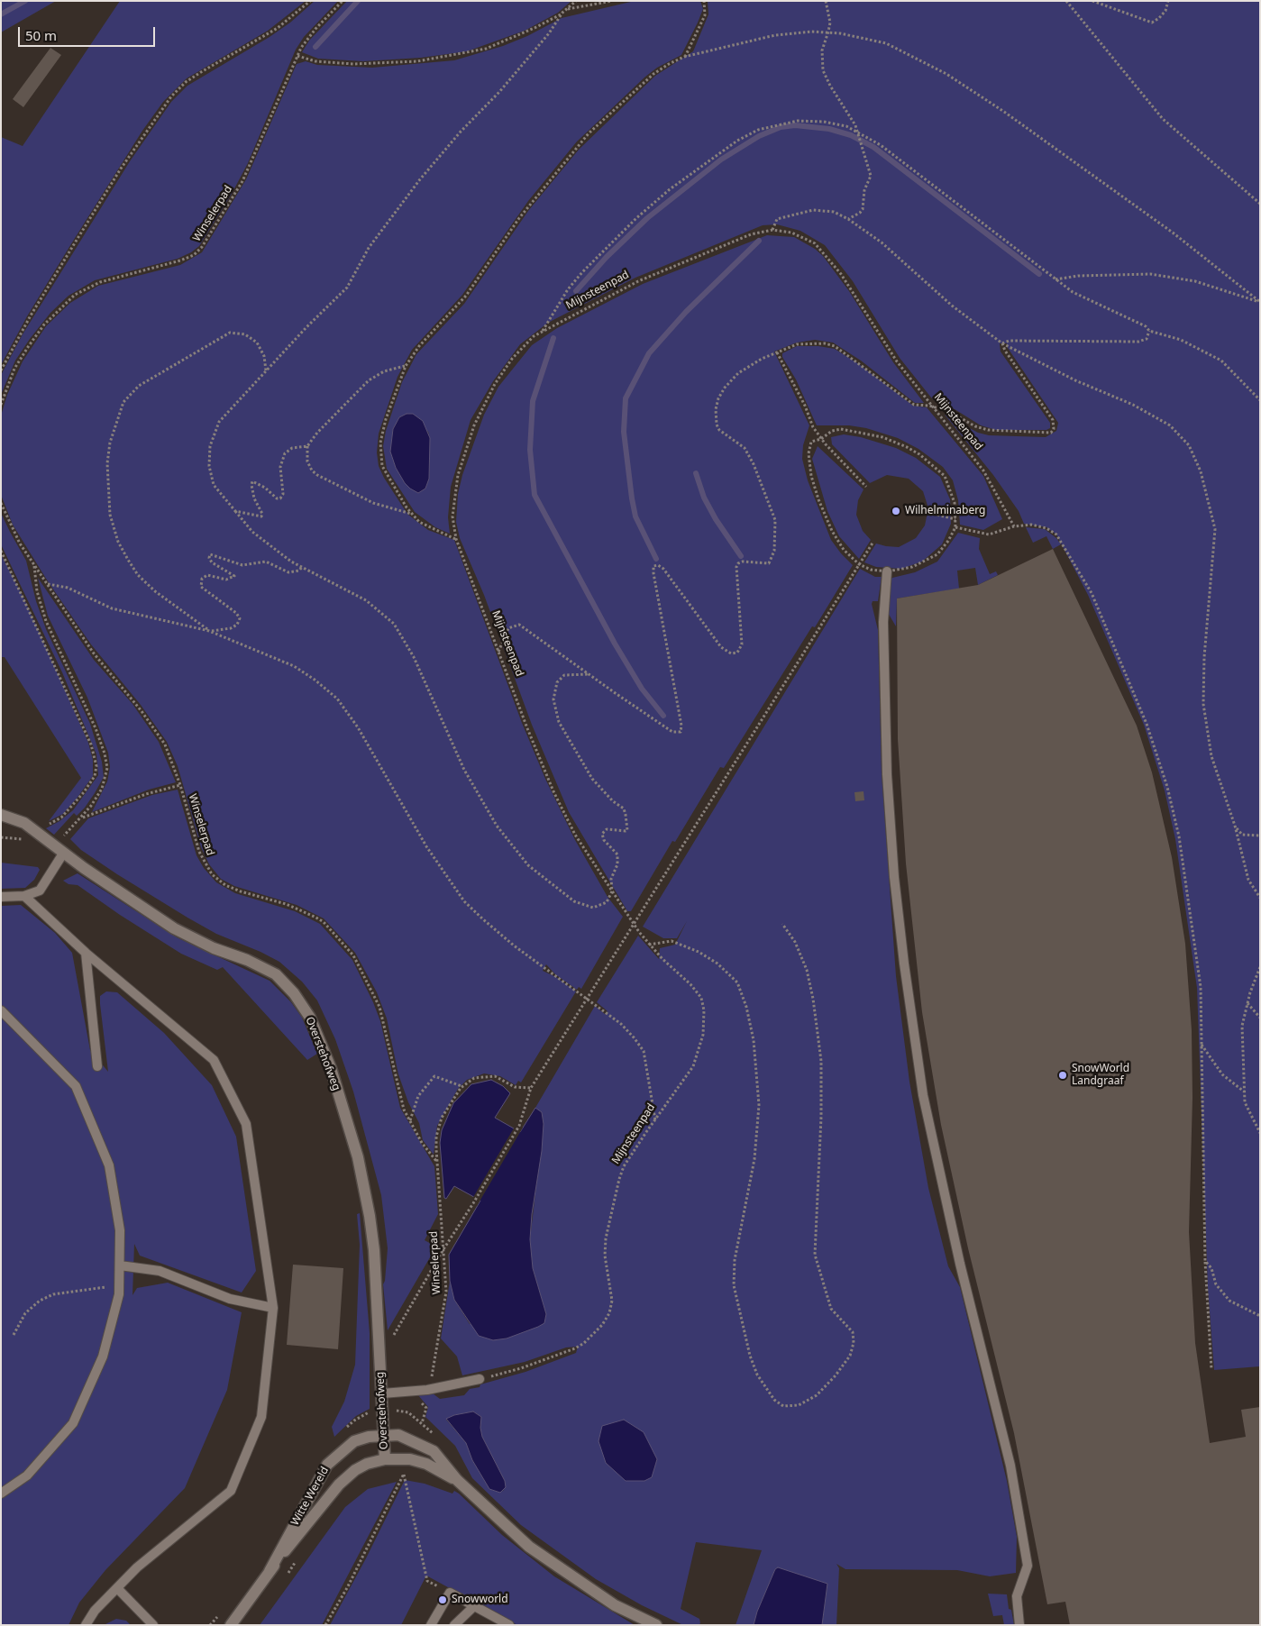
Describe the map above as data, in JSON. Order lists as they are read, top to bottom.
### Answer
{
  "streets": {
    "street": ["Overstehofweg", "Witte Wereld"],
    "path": ["Winselerpad", "Mijnsteenpad"]
  },
  "crossings": [
    ["Overstehofweg", "Witte Wereld"]
  ],
  "places": ["Wilhelminaberg", "SnowWorld Landgraaf", "Snowworld"],
  "scale_bar": "50 m"
}
